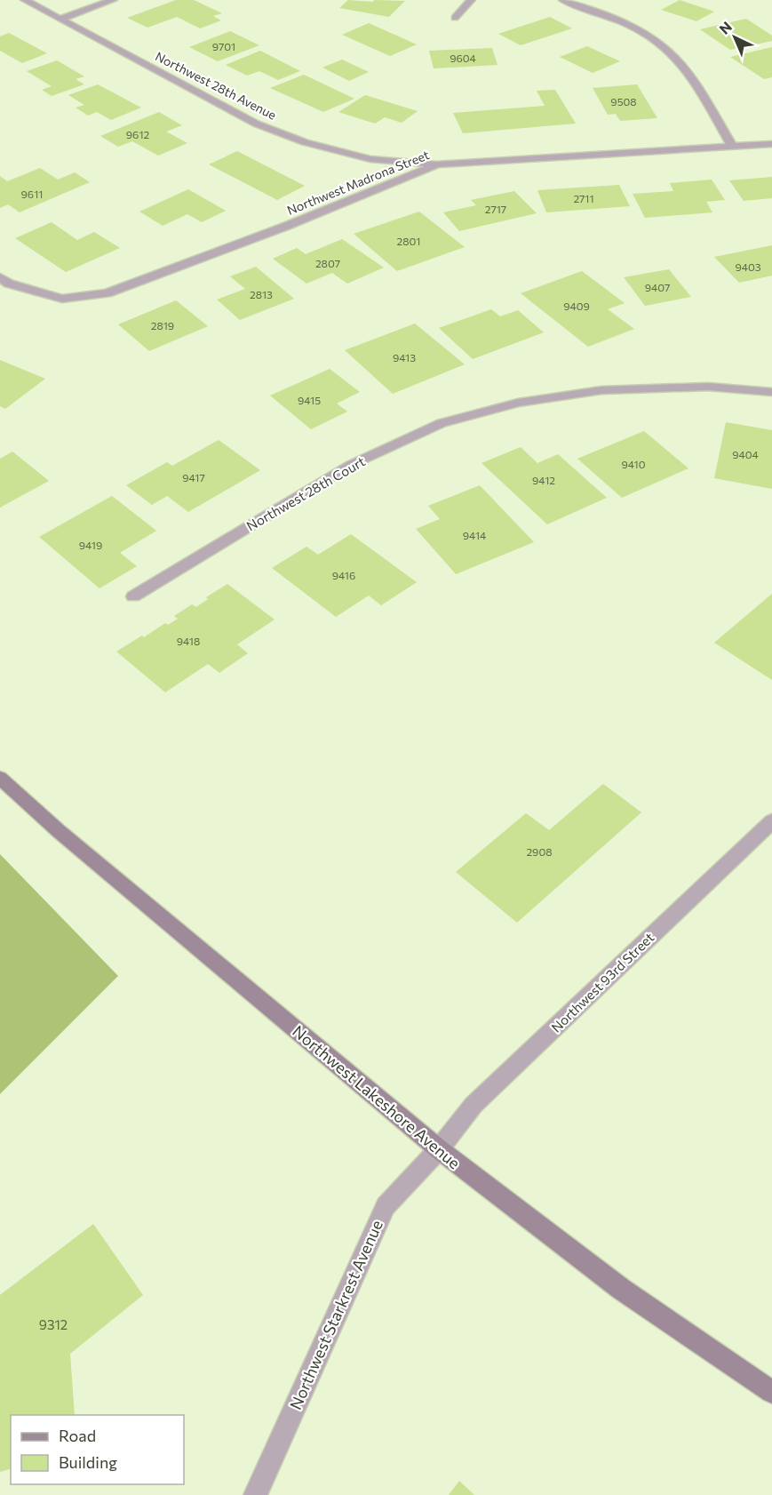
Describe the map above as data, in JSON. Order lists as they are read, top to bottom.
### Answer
{
  "streets": {
    "main road": ["Northwest Lakeshore Avenue"],
    "street": [
      "Northwest 28th Avenue",
      "Northwest Madrona Street",
      "Northwest 28th Court",
      "Northwest 93rd Street",
      "Northwest Starkrest Avenue"
    ]
  },
  "crossings": [
    ["Northwest 28th Avenue", "Northwest Madrona Street"],
    ["Northwest 93rd Street", "Northwest Lakeshore Avenue"],
    ["Northwest 93rd Street", "Northwest Starkrest Avenue"],
    ["Northwest Lakeshore Avenue", "Northwest Starkrest Avenue"]
  ],
  "house_numbers": [
    "9701",
    "9604",
    "9508",
    "9612",
    "9611",
    "2711",
    "2717",
    "2801",
    "2807",
    "9403",
    "9407",
    "2813",
    "9409",
    "2819",
    "9413",
    "9415",
    "9404",
    "9410",
    "9417",
    "9412",
    "9414",
    "9419",
    "9416",
    "9418",
    "2908",
    "9312"
  ],
  "legend": ["Road", "Building"],
  "north": "top left"
}
